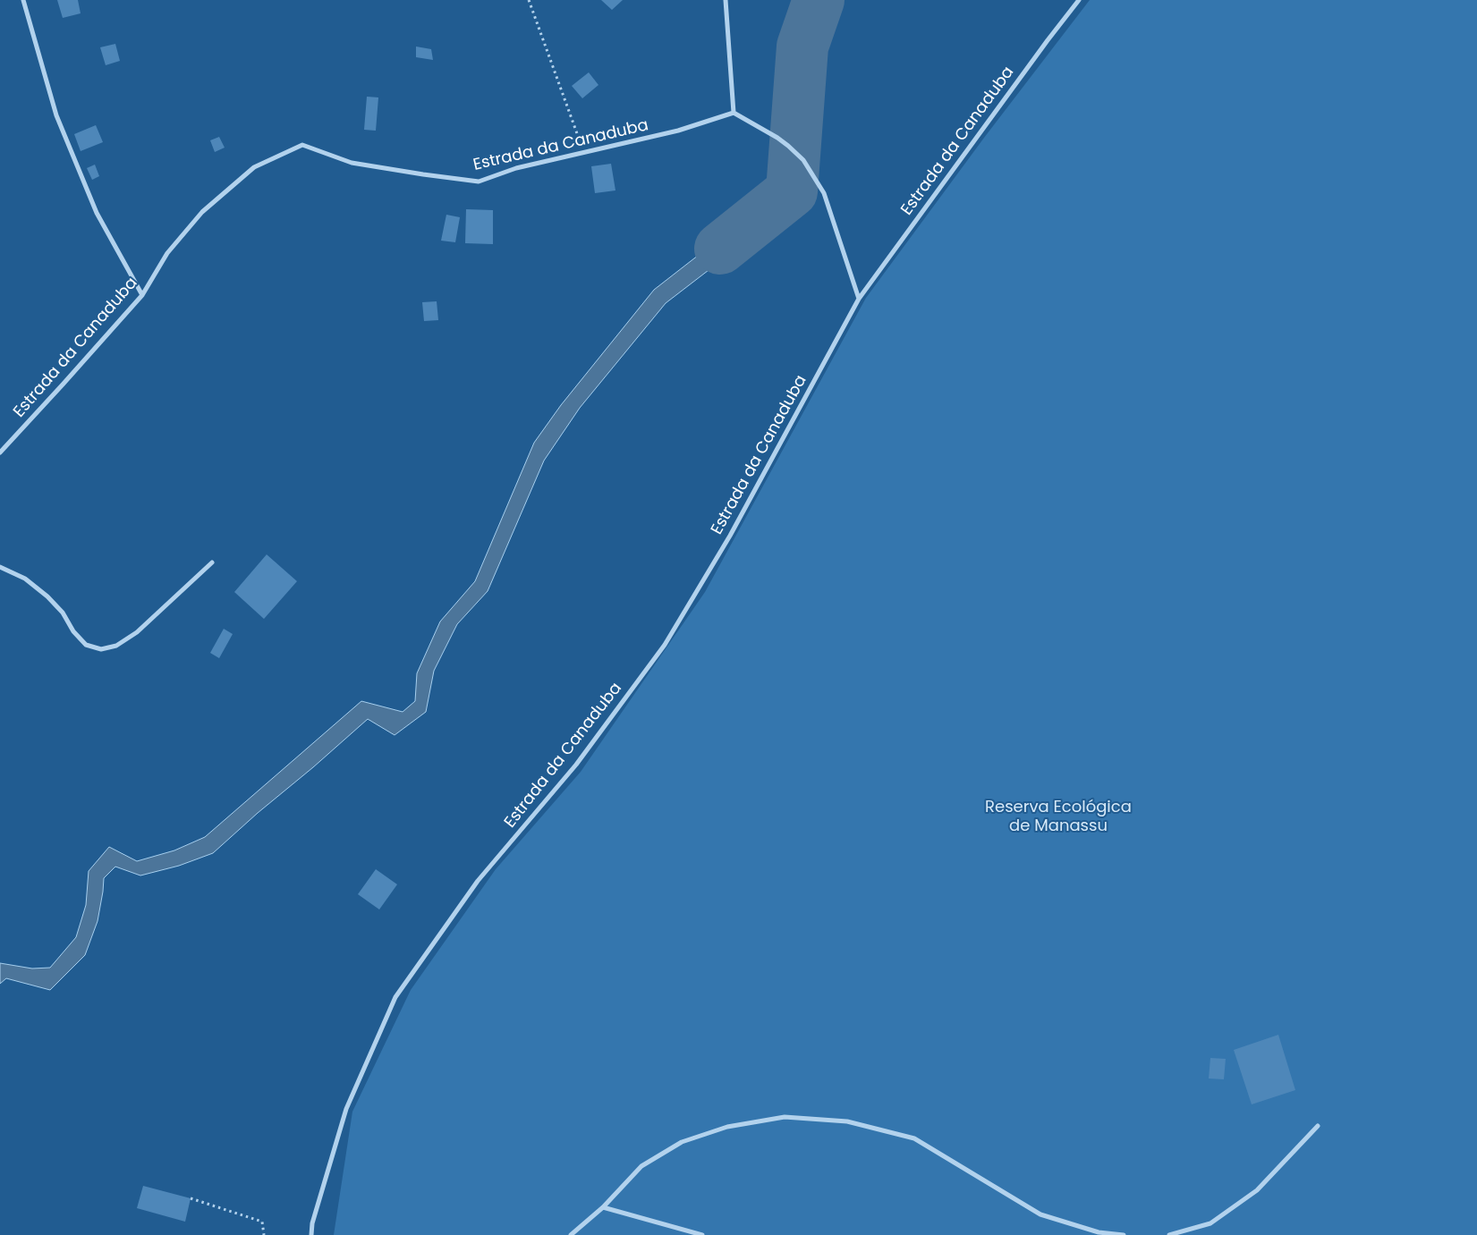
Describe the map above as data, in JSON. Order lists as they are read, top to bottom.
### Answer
{
  "streets": {
    "street": ["Estrada da Canaduba"]
  },
  "parks": ["Reserva Ecológica de Manassu"]
}
